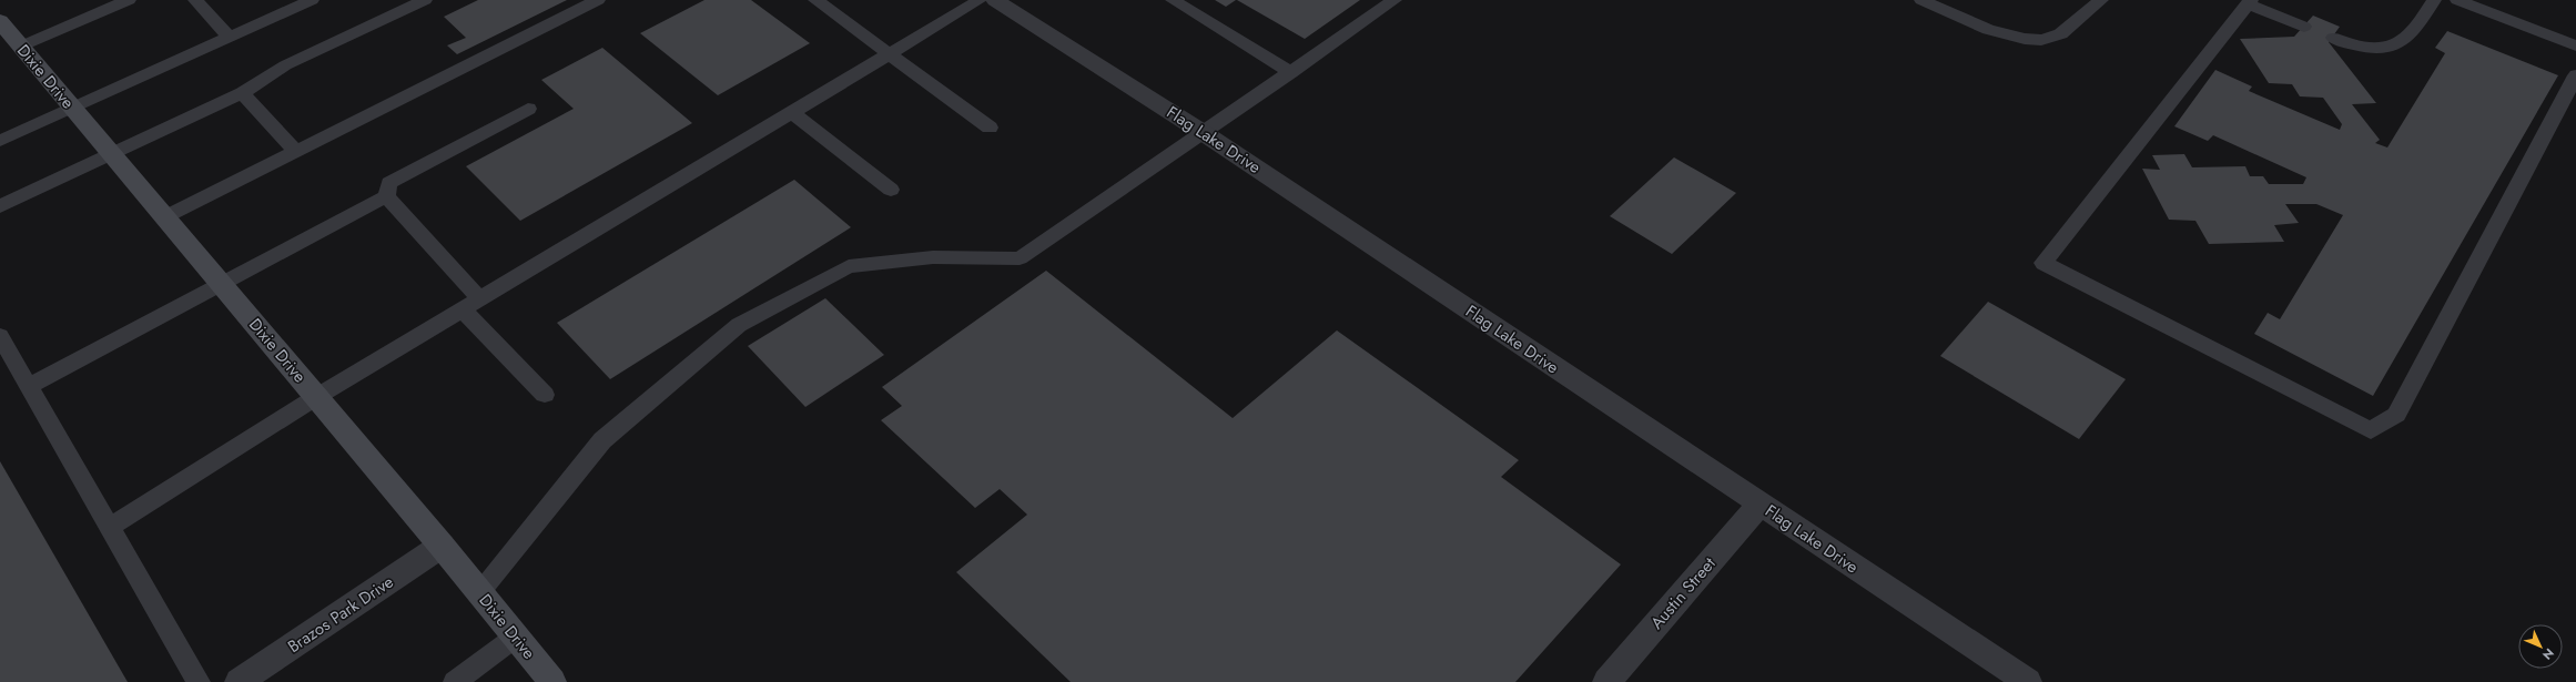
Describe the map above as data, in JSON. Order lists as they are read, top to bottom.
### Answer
{
  "streets": {
    "main road": ["Dixie Drive"],
    "street": ["Flag Lake Drive", "Austin Street", "Brazos Park Drive"]
  },
  "crossings": [
    ["Dixie Drive", "Brazos Park Drive"],
    ["Flag Lake Drive", "Austin Street"]
  ],
  "north": "bottom right"
}
